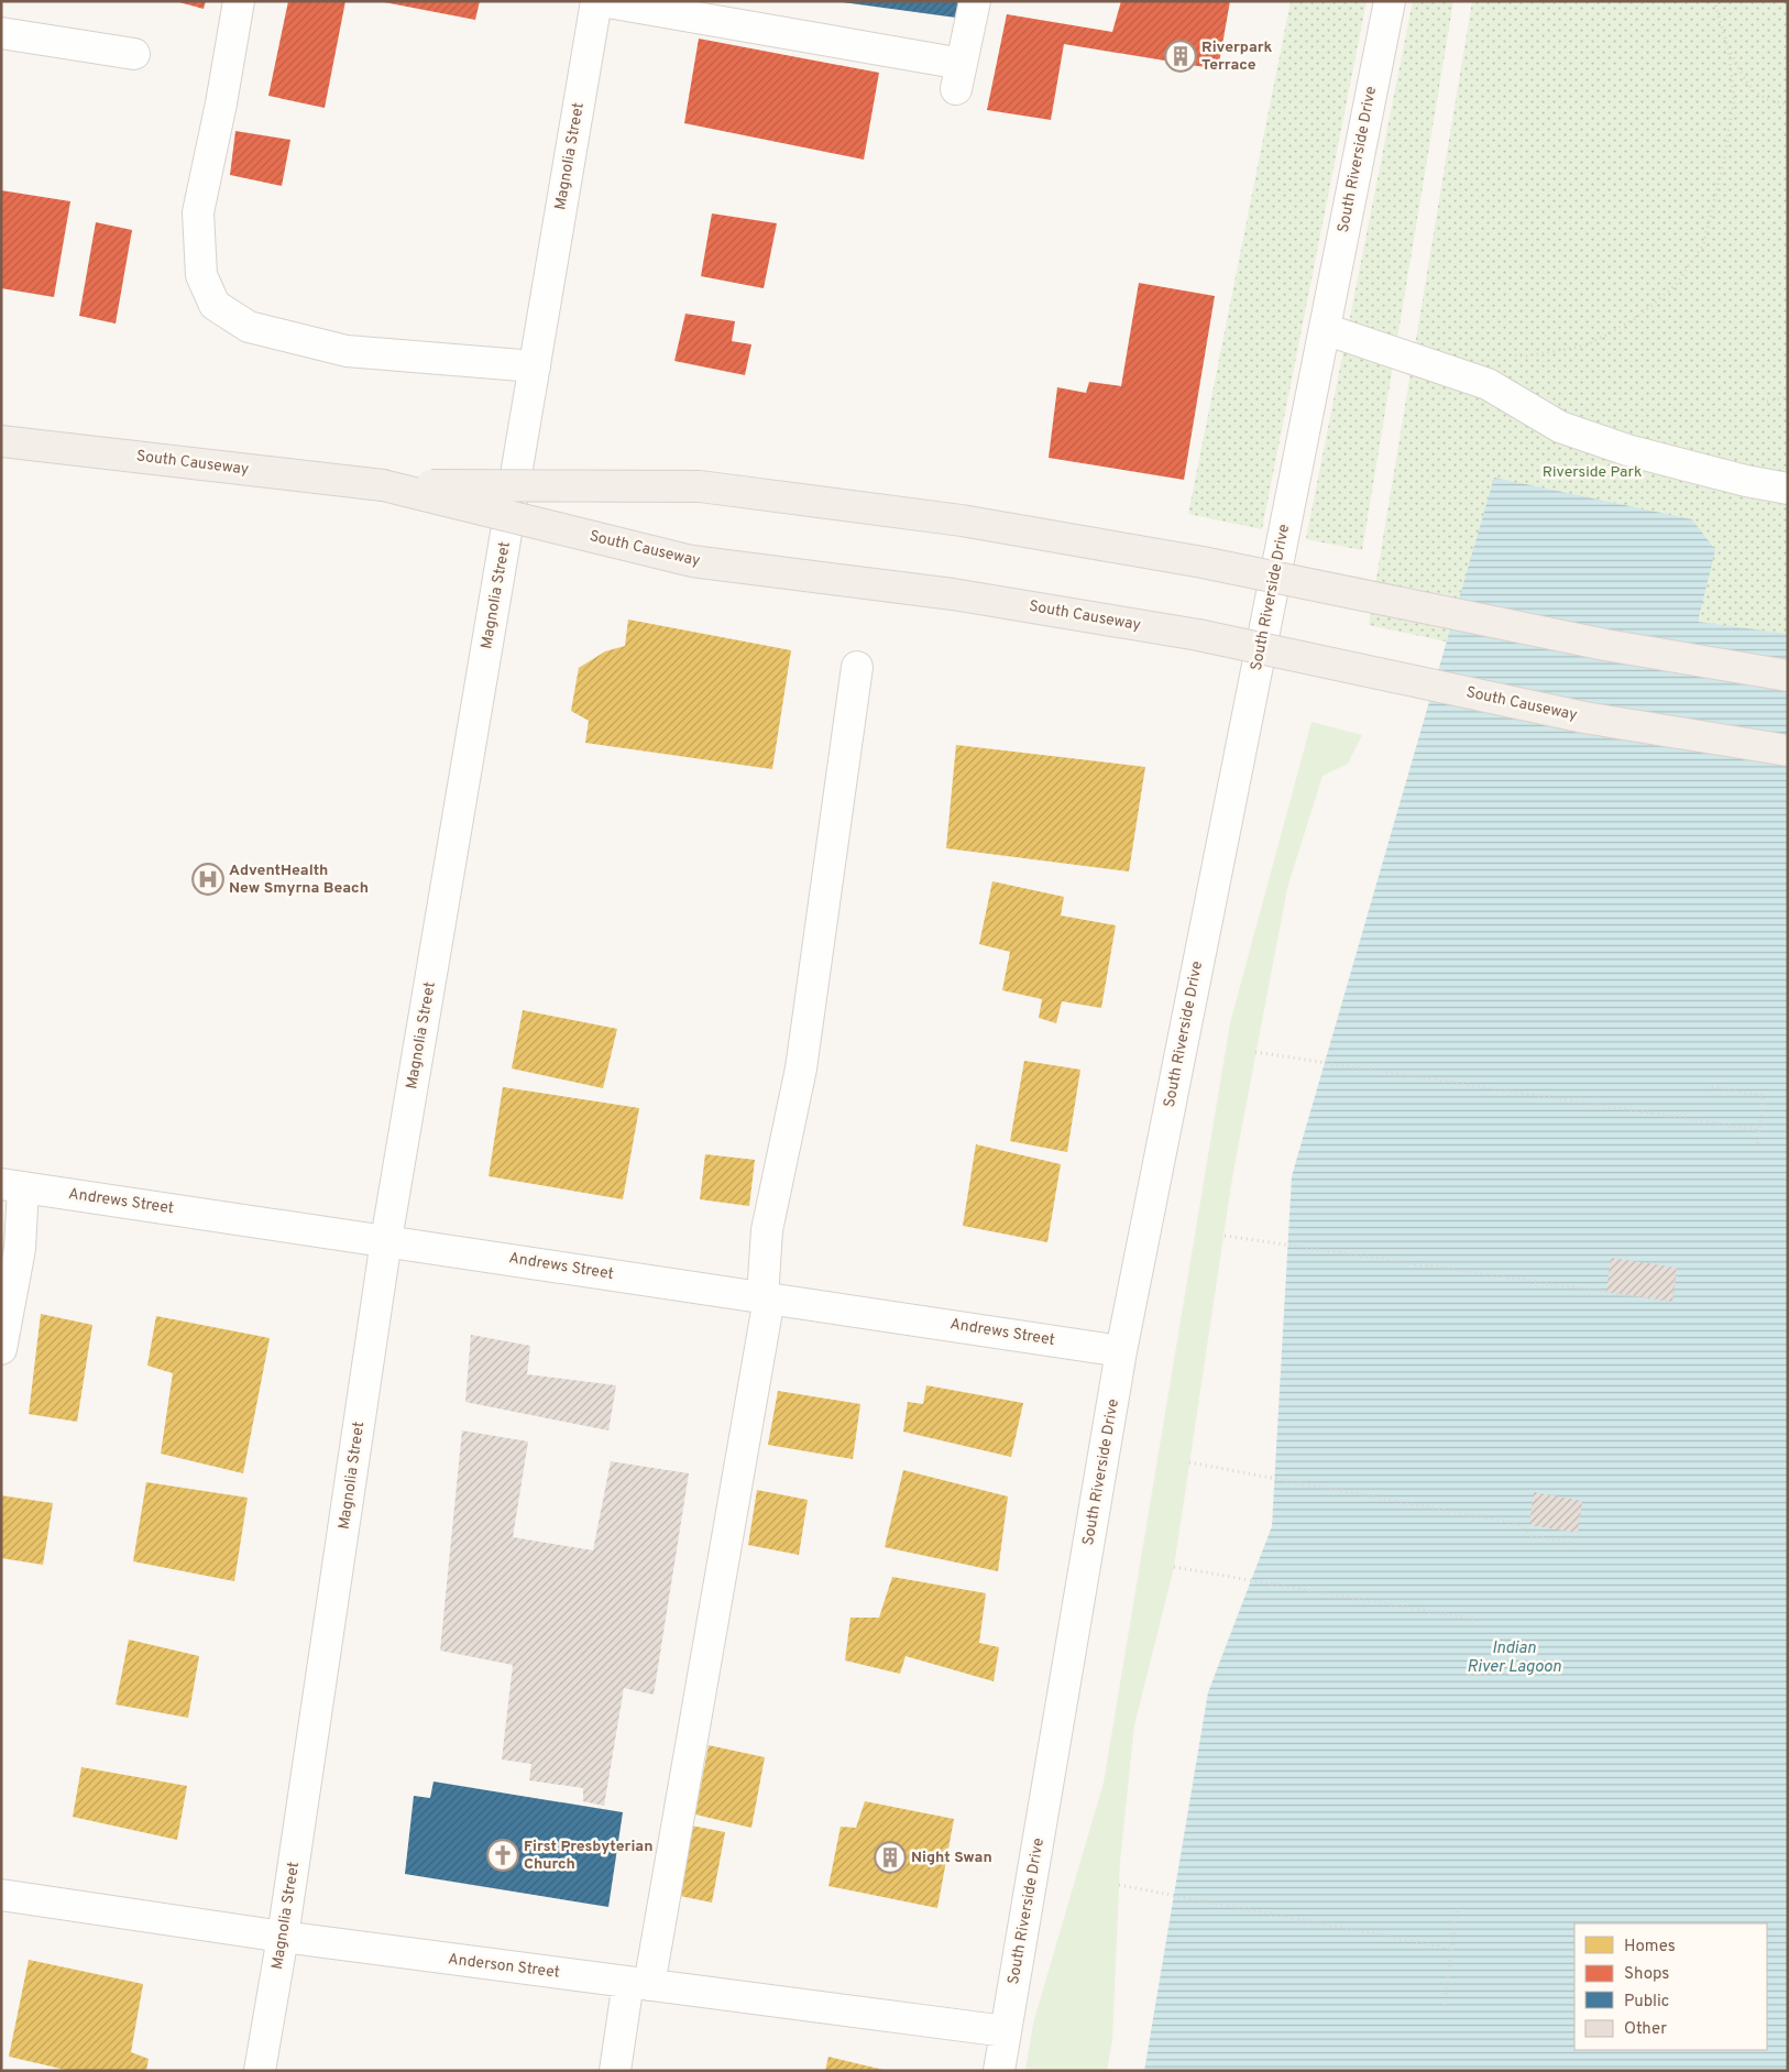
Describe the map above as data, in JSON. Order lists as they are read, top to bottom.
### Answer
{
  "streets": {
    "main road": ["South Causeway"],
    "street": [
      "Magnolia Street",
      "South Riverside Drive",
      "Andrews Street",
      "Anderson Street"
    ]
  },
  "crossings": [
    ["Magnolia Street", "Andrews Street"],
    ["Magnolia Street", "Anderson Street"],
    ["South Riverside Drive", "Andrews Street"],
    ["South Riverside Drive", "Anderson Street"]
  ],
  "water": ["Indian River Lagoon"],
  "parks": ["Riverside Park"],
  "places": {
    "building": ["Riverpark Terrace", "Night Swan"],
    "hospital": ["AdventHealth New Smyrna Beach"],
    "church": ["First Presbyterian Church"]
  },
  "legend": [
    "Homes",
    "Shops",
    "Public",
    "Other"
  ]
}
